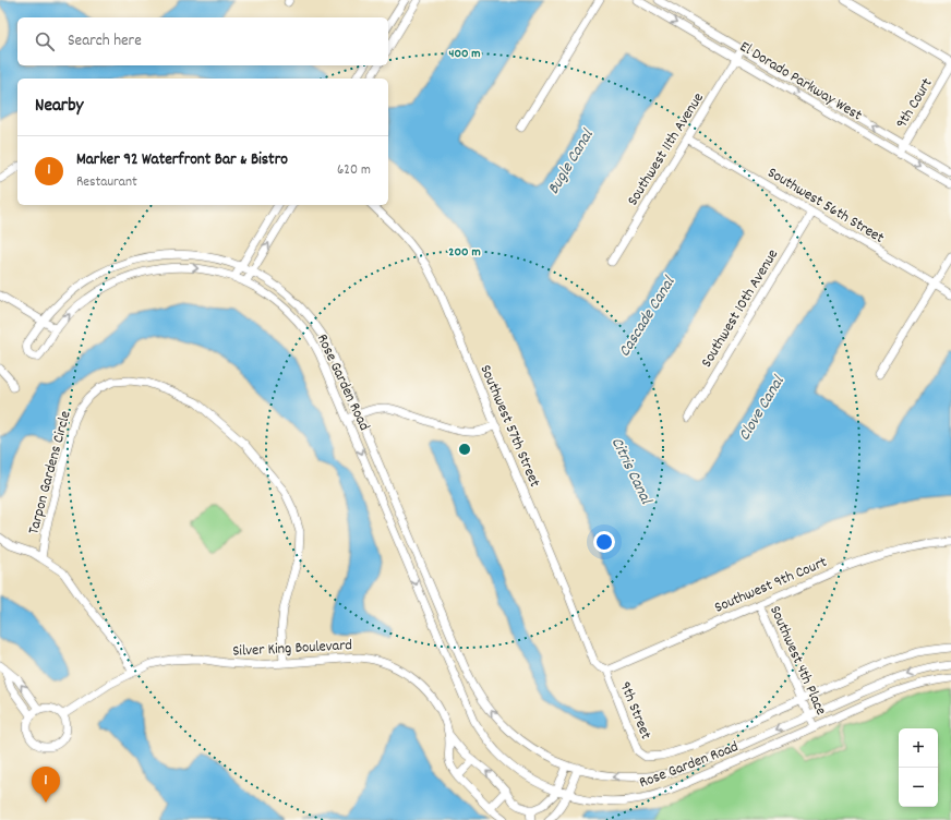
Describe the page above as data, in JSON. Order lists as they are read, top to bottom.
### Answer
{
  "streets": {
    "street": [
      "El Dorado Parkway West",
      "9th Court",
      "Southwest 11th Avenue",
      "Southwest 56th Street",
      "Southwest 10th Avenue",
      "Rose Garden Road",
      "Southwest 57th Street",
      "Tarpon Gardens Circle",
      "Southwest 9th Court",
      "Silver King Boulevard",
      "Southwest 4th Place",
      "9th Street"
    ]
  },
  "crossings": [
    ["El Dorado Parkway West", "9th Court"],
    ["El Dorado Parkway West", "Southwest 11th Avenue"],
    ["Southwest 11th Avenue", "Southwest 56th Street"],
    ["Southwest 56th Street", "Southwest 10th Avenue"],
    ["Rose Garden Road", "Southwest 4th Place"],
    ["Rose Garden Road", "9th Street"],
    ["Southwest 57th Street", "Southwest 9th Court"],
    ["Southwest 57th Street", "9th Street"],
    ["Tarpon Gardens Circle", "Silver King Boulevard"],
    ["Southwest 9th Court", "Southwest 4th Place"],
    ["Southwest 9th Court", "9th Street"]
  ],
  "water": [
    "Bugle Canal",
    "Cascade Canal",
    "Clove Canal",
    "Citris Canal"
  ],
  "page": {
    "search": "Search here",
    "heading": "Nearby",
    "list": [
      {
        "mark": "1",
        "name": "Marker 92 Waterfront Bar & Bistro",
        "note": "Restaurant",
        "value": "620 m"
      }
    ],
    "map_buttons": ["+", "−"],
    "pins": "1"
  },
  "rings": ["400 m", "200 m"]
}
